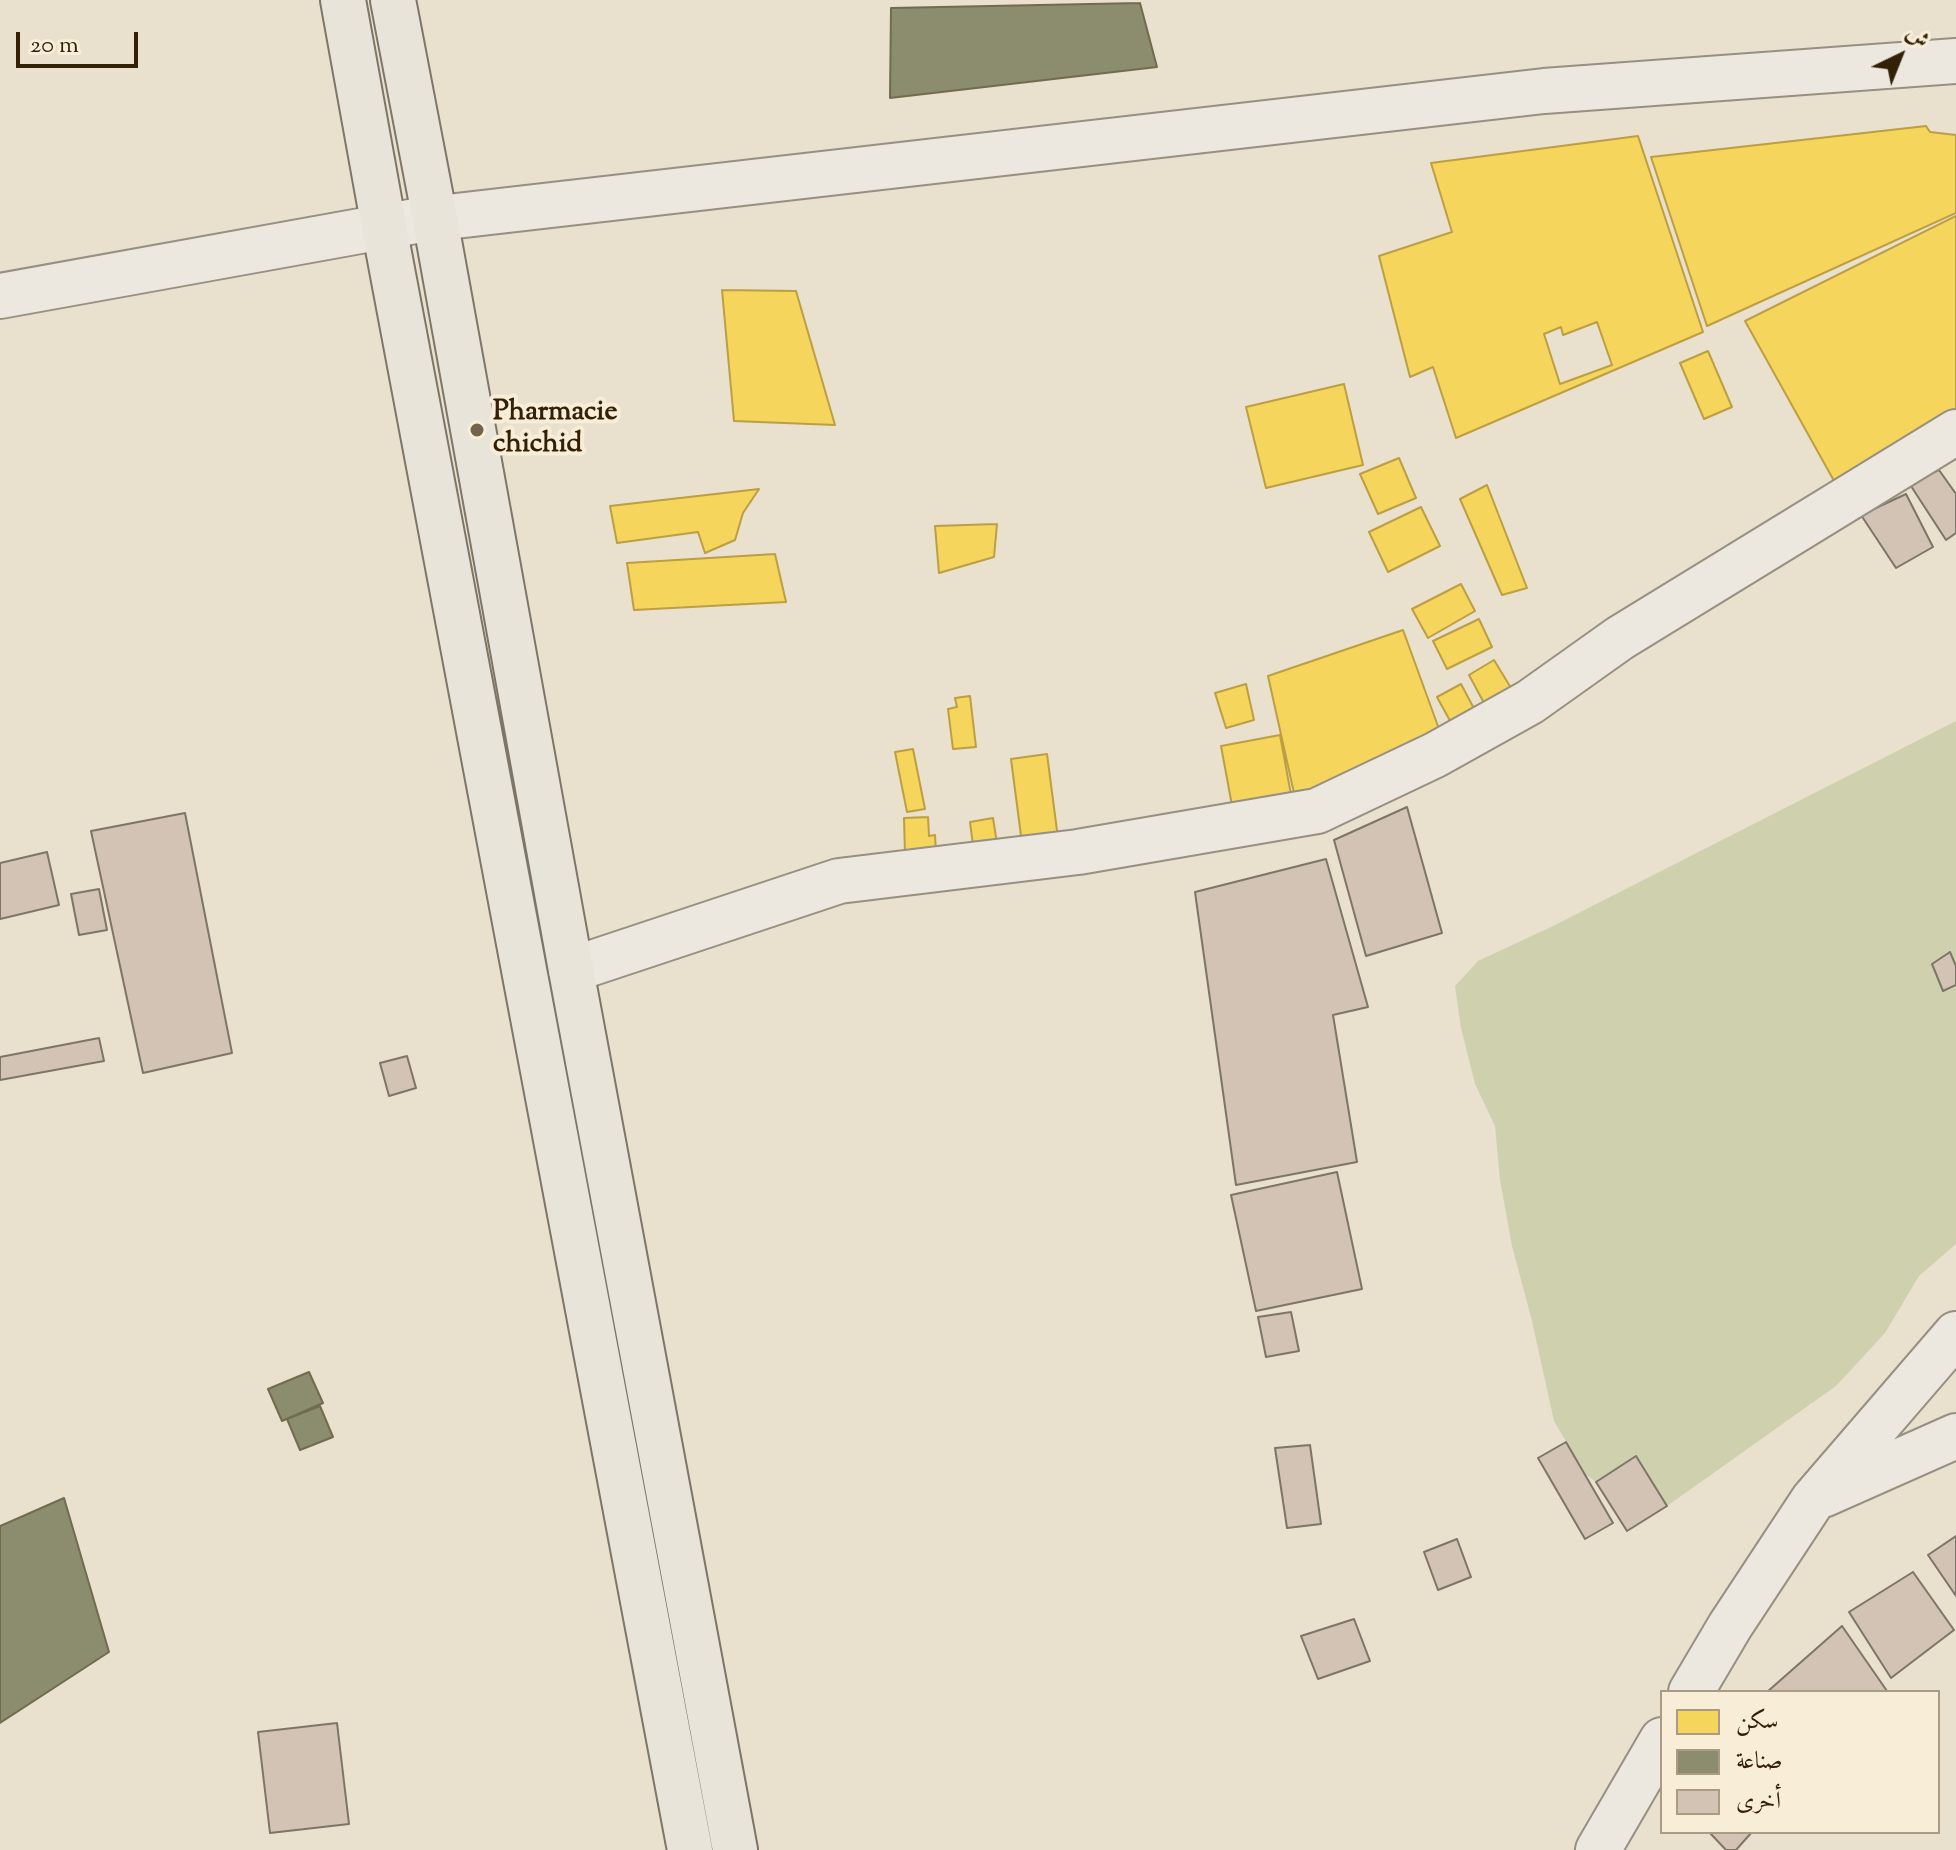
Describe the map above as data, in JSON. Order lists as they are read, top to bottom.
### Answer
{
  "places": ["Pharmacie chichid"],
  "legend": ["سكن", "صناعة", "أخرى"],
  "scale_bar": "20 m",
  "north": "top right"
}
